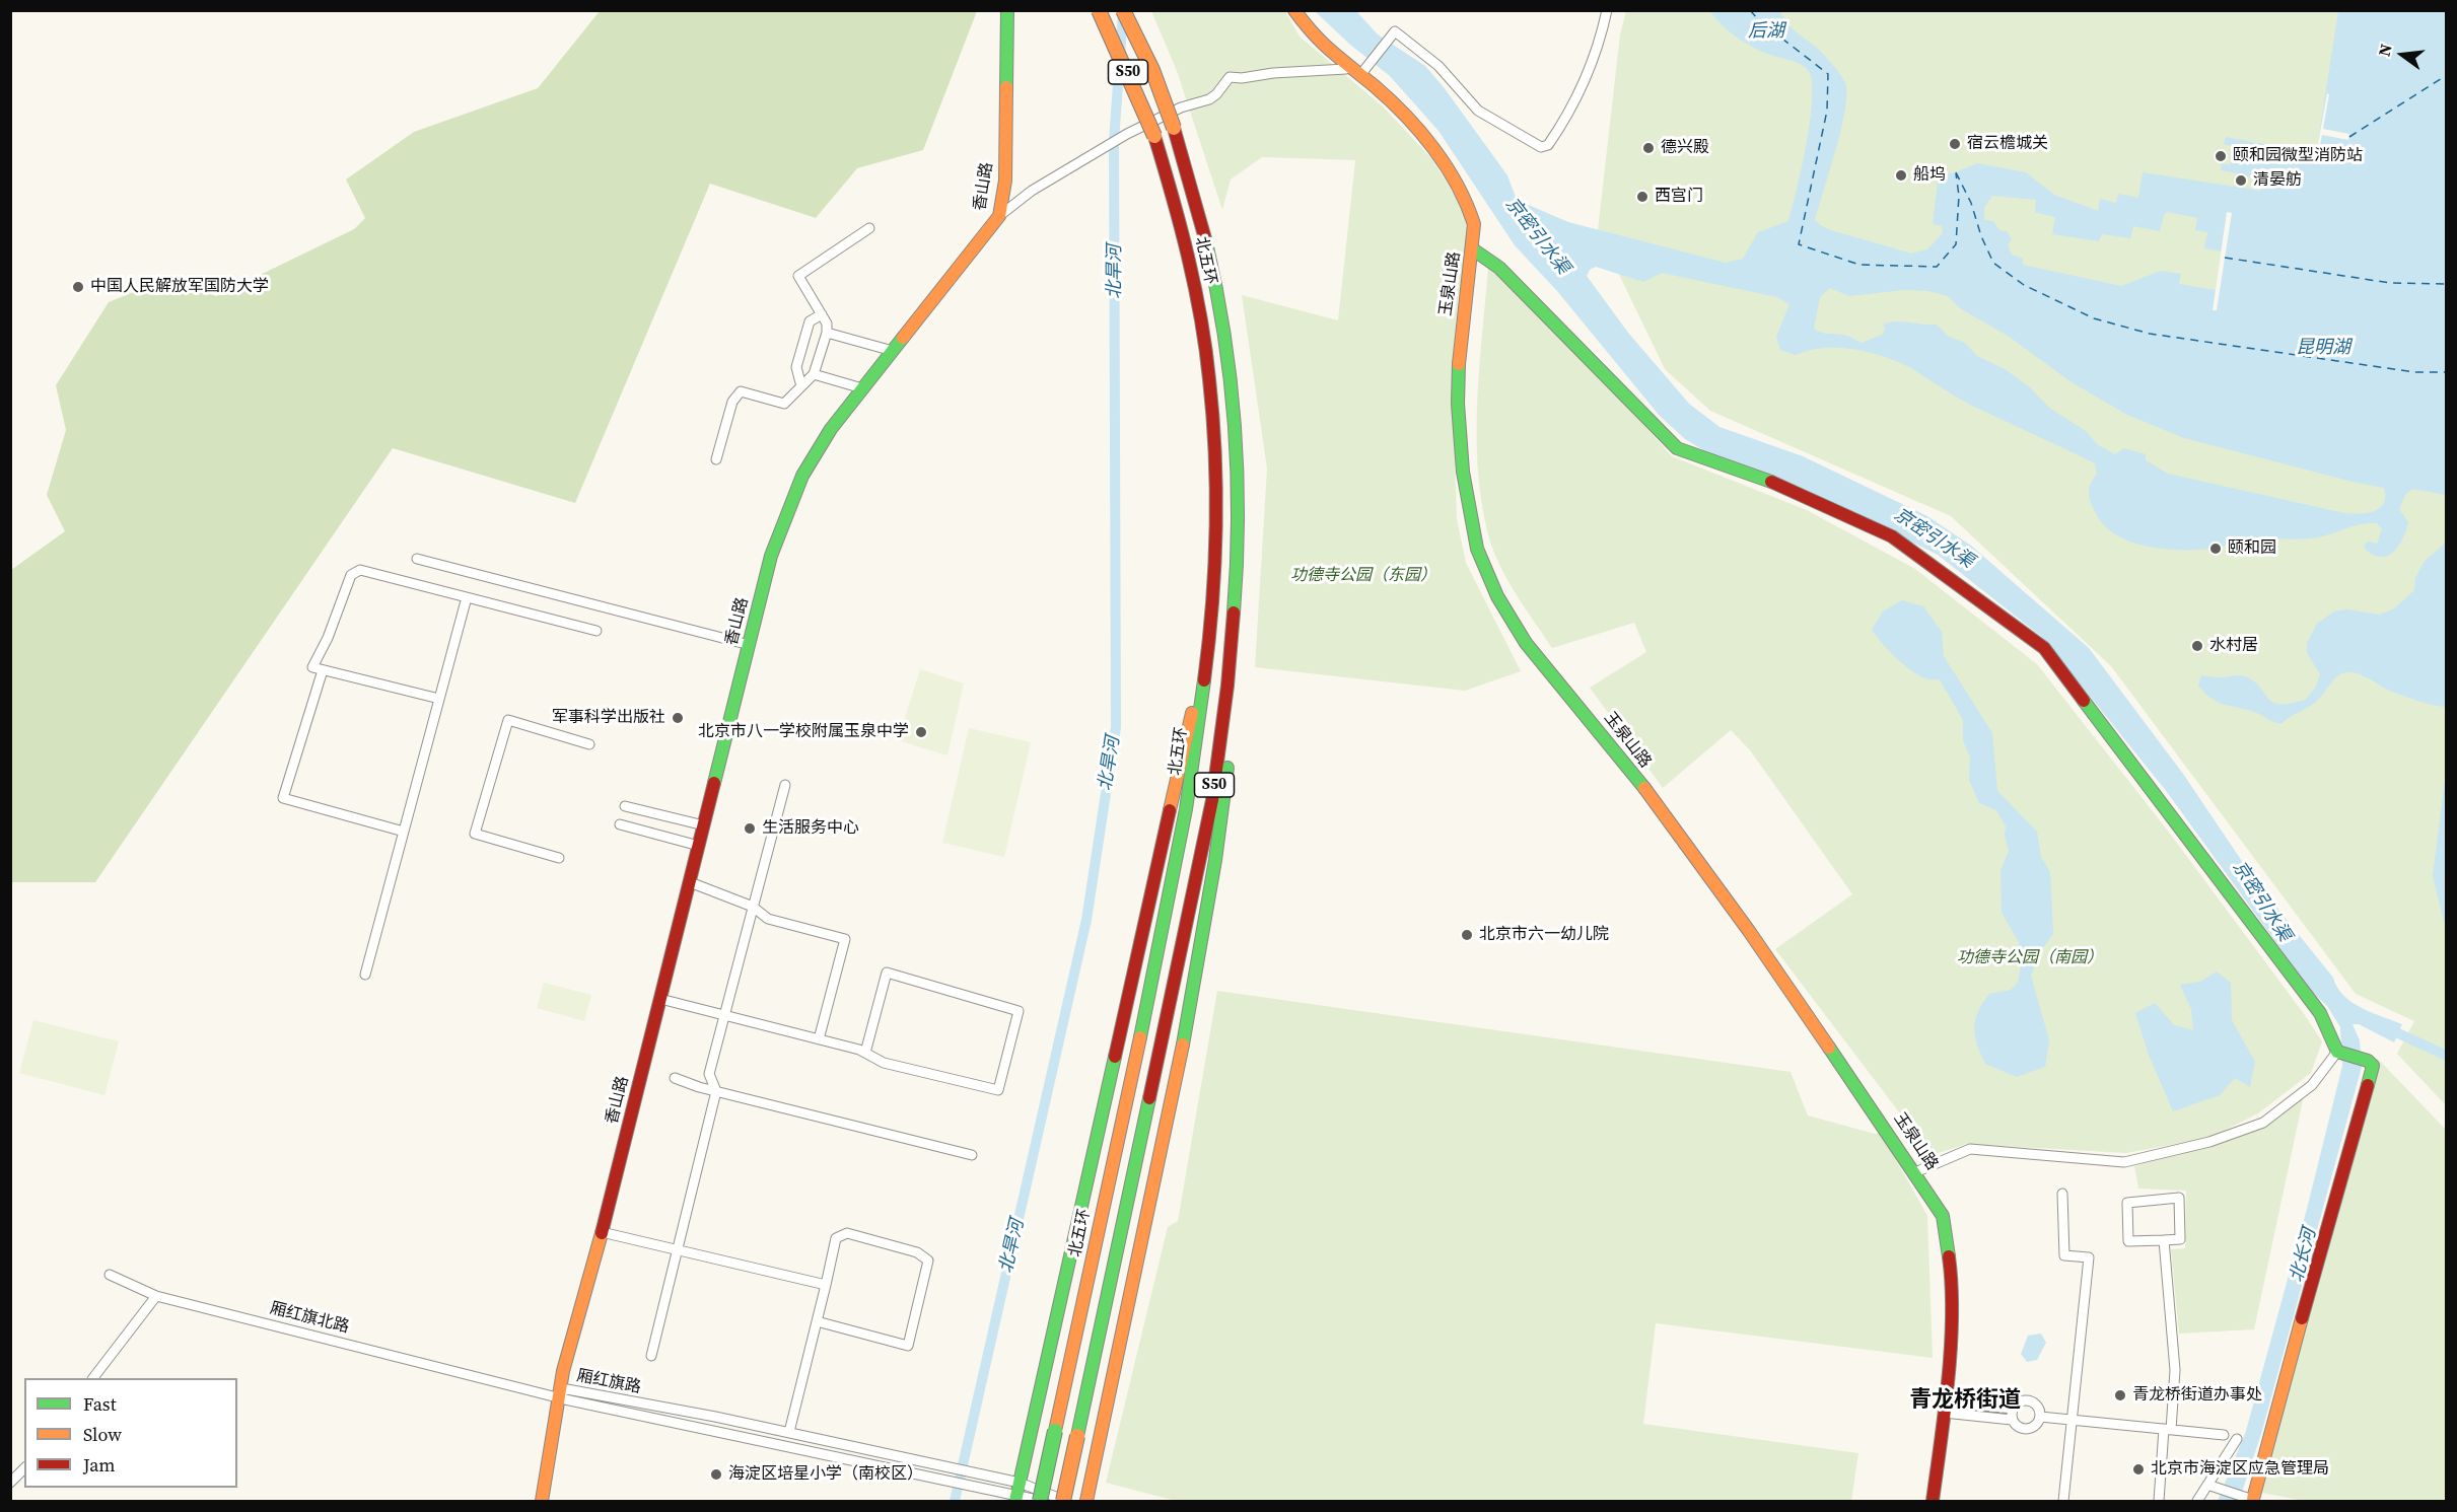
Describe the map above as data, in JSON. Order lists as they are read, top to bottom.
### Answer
{
  "streets": {
    "main road": [
      "S50",
      "香山路",
      "北五环",
      "玉泉山路"
    ],
    "street": ["厢红旗北路", "厢红旗路"]
  },
  "crossings": [
    ["香山路", "厢红旗北路"],
    ["香山路", "厢红旗路"],
    ["北五环", "厢红旗路"],
    ["厢红旗北路", "厢红旗路"]
  ],
  "districts": ["青龙桥街道"],
  "water": [
    "后湖",
    "京密引水渠",
    "北旱河",
    "昆明湖",
    "北长河"
  ],
  "parks": ["功德寺公园（东园）", "功德寺公园（南园）"],
  "places": [
    "宿云檐城关",
    "德兴殿",
    "颐和园微型消防站",
    "船坞",
    "清晏舫",
    "西宫门",
    "中国人民解放军国防大学",
    "颐和园",
    "水村居",
    "军事科学出版社",
    "北京市八一学校附属玉泉中学",
    "生活服务中心",
    "北京市六一幼儿院",
    "青龙桥街道办事处",
    "北京市海淀区应急管理局",
    "海淀区培星小学（南校区）"
  ],
  "legend": ["Fast", "Slow", "Jam"],
  "north": "left"
}
